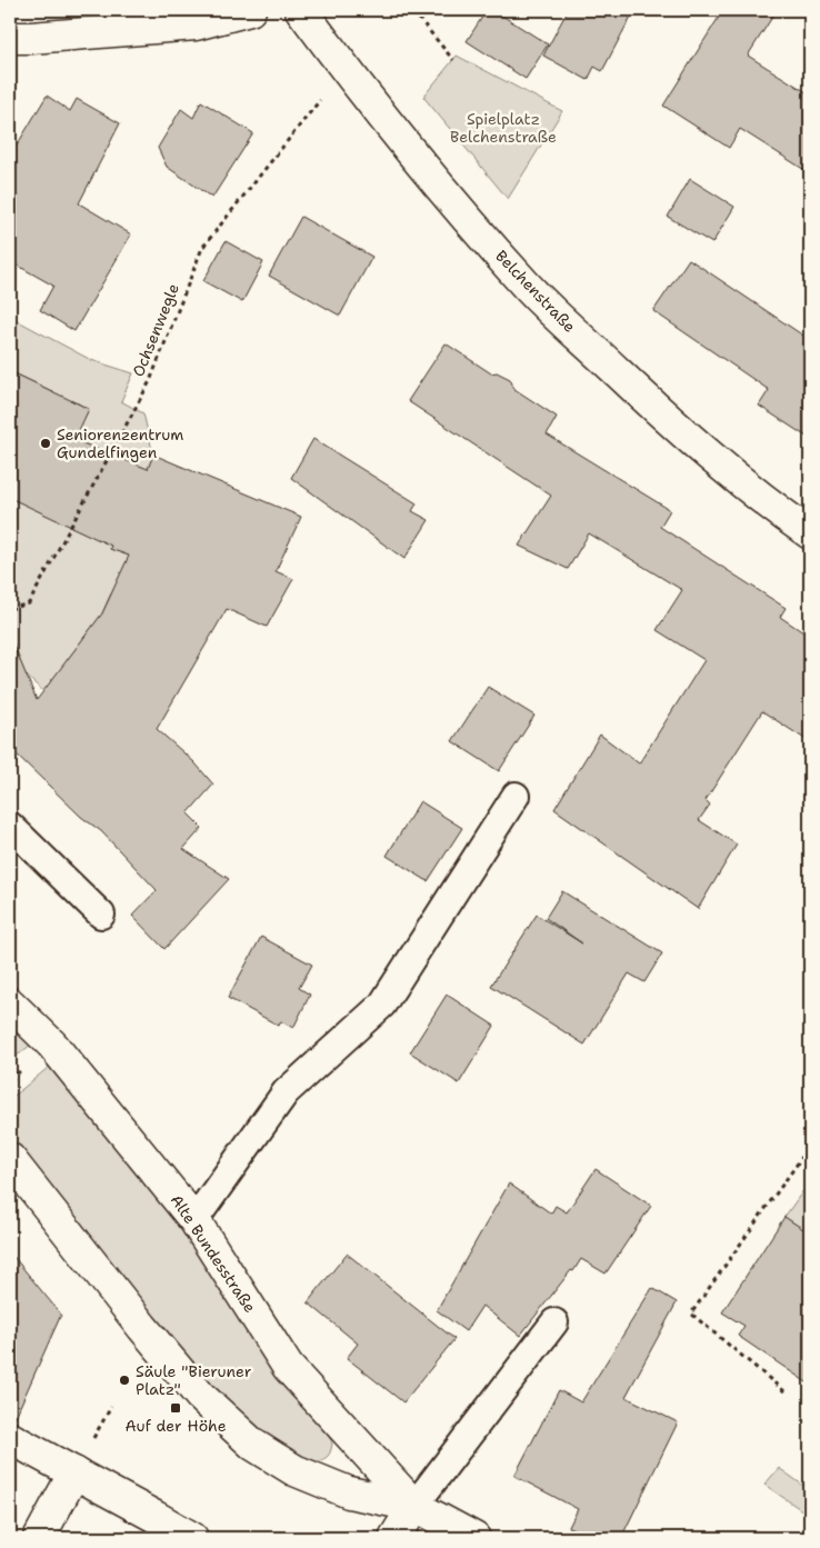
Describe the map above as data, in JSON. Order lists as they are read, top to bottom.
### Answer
{
  "streets": {
    "street": ["Belchenstraße", "Alte Bundesstraße"],
    "path": ["Ochsenwegle"]
  },
  "crossings": [
    ["Belchenstraße", "Ochsenwegle"]
  ],
  "parks": ["Spielplatz Belchenstraße"],
  "places": {
    "other": ["Seniorenzentrum Gundelfingen", "Säule \"Bieruner Platz\""],
    "transit": ["Auf der Höhe"]
  }
}
